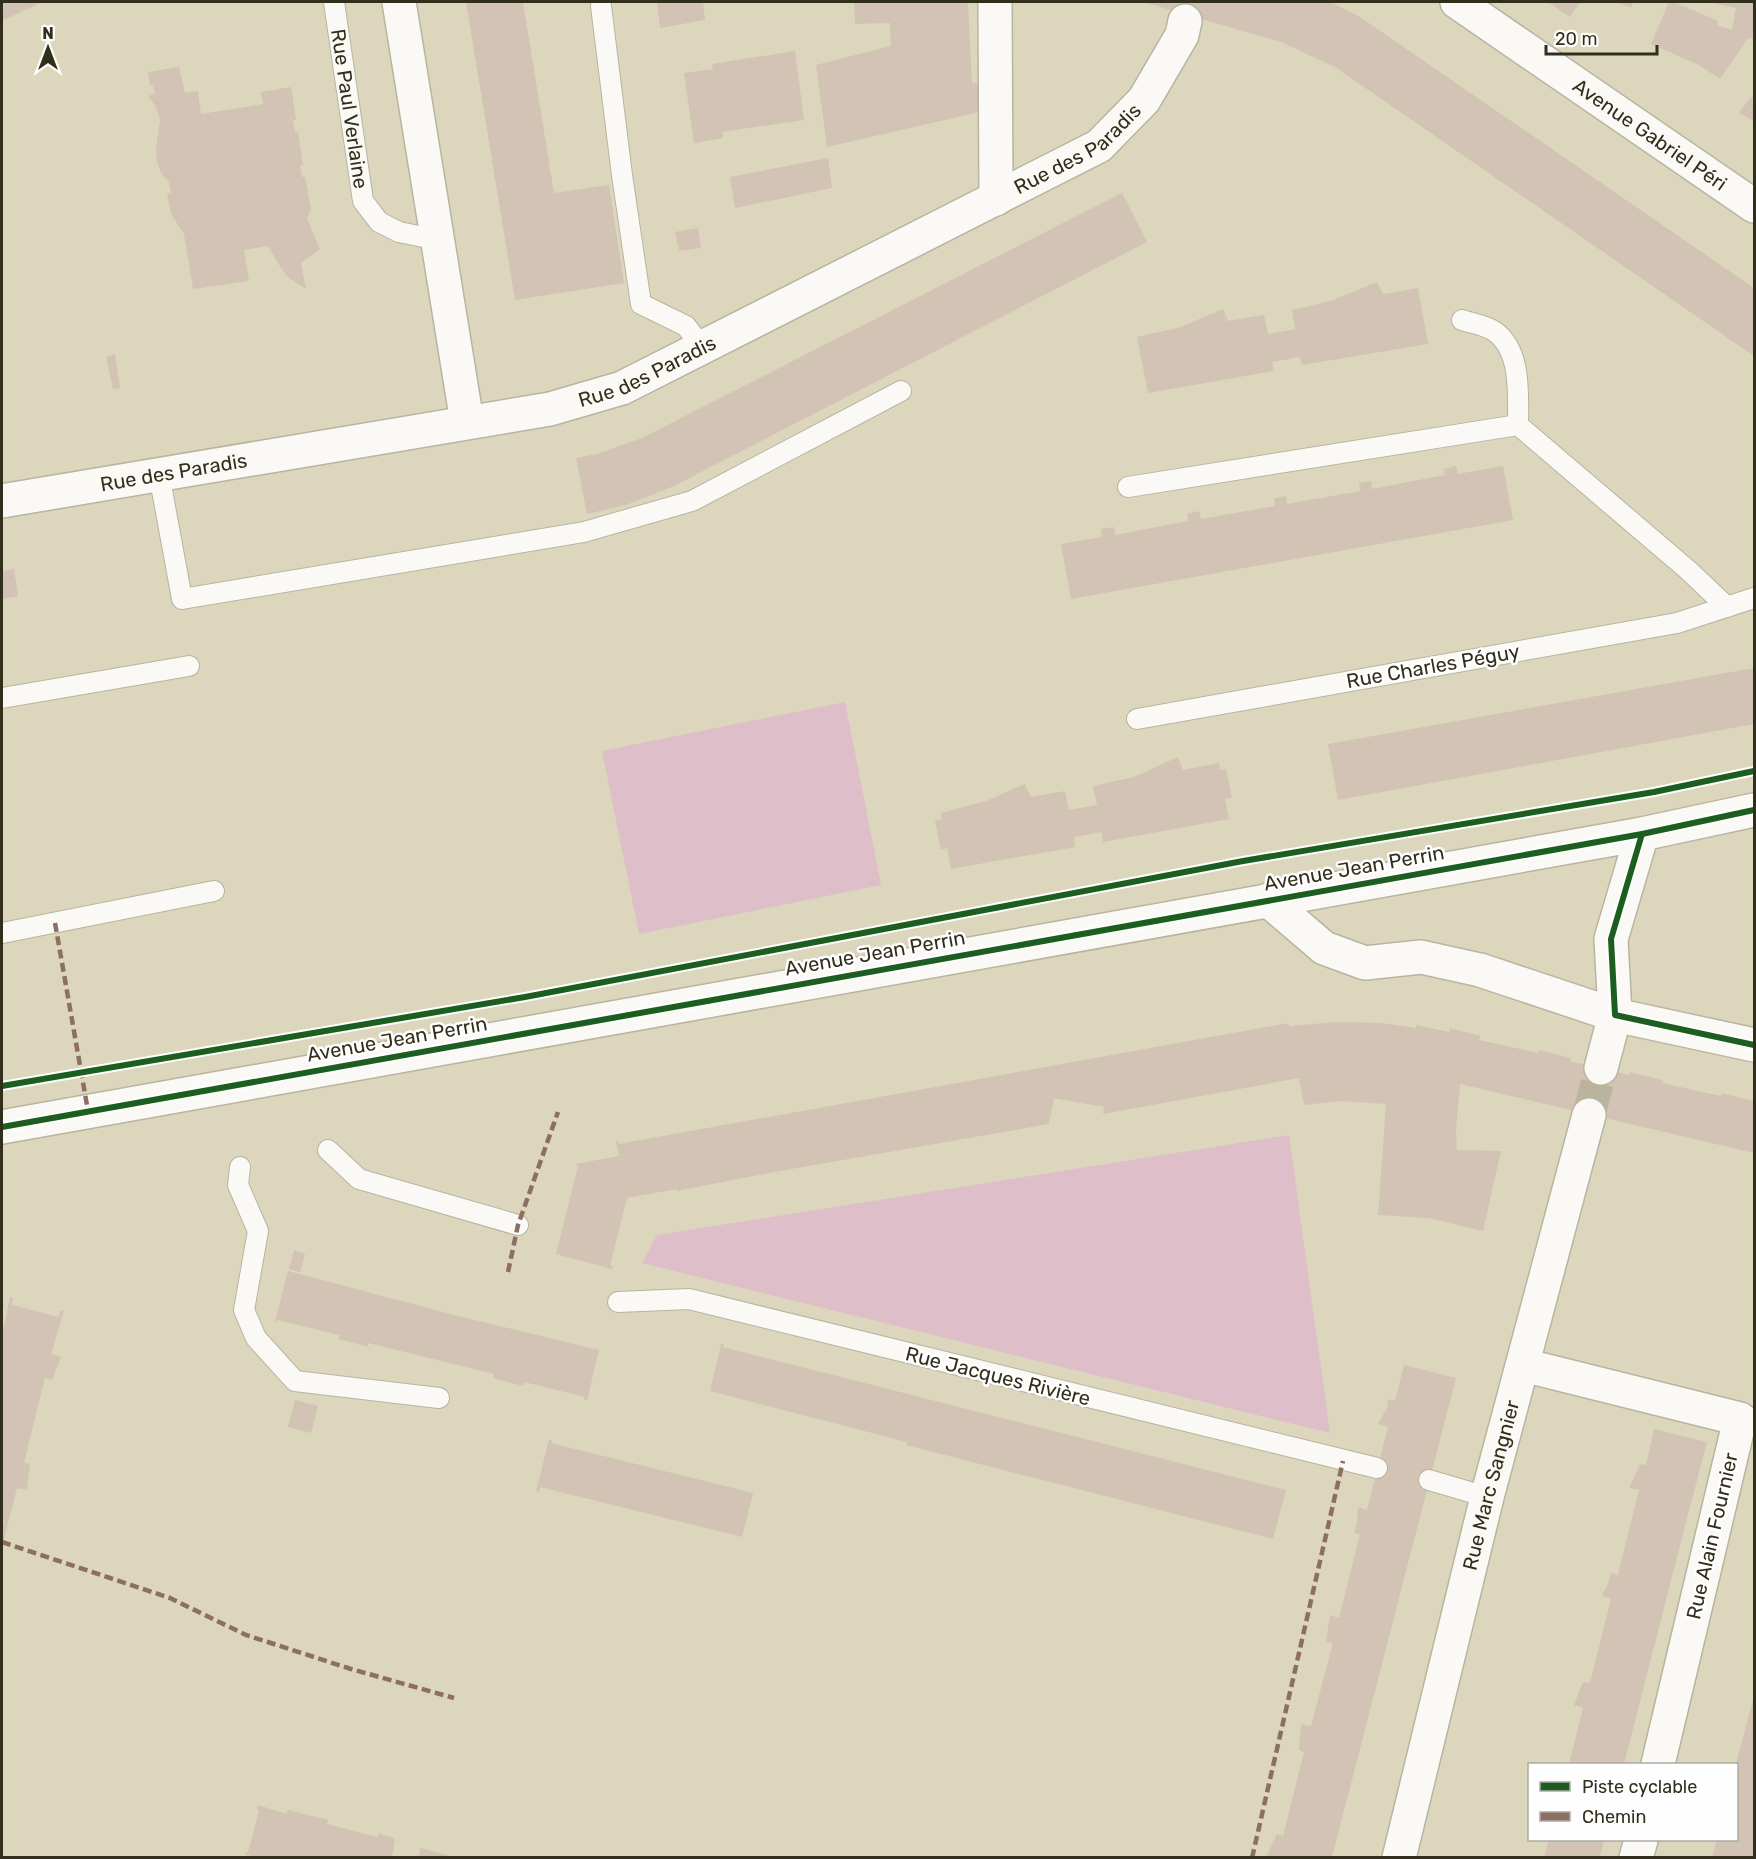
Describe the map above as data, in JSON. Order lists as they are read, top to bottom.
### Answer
{
  "streets": {
    "street": [
      "Avenue Gabriel Péri",
      "Rue des Paradis",
      "Avenue Jean Perrin",
      "Rue Marc Sangnier",
      "Rue Alain Fournier"
    ],
    "lane": ["Rue Paul Verlaine", "Rue Charles Péguy", "Rue Jacques Rivière"]
  },
  "crossings": [
    ["Rue Marc Sangnier", "Rue Alain Fournier"]
  ],
  "legend": ["Piste cyclable", "Chemin"],
  "scale_bar": "20 m",
  "north": "top"
}
